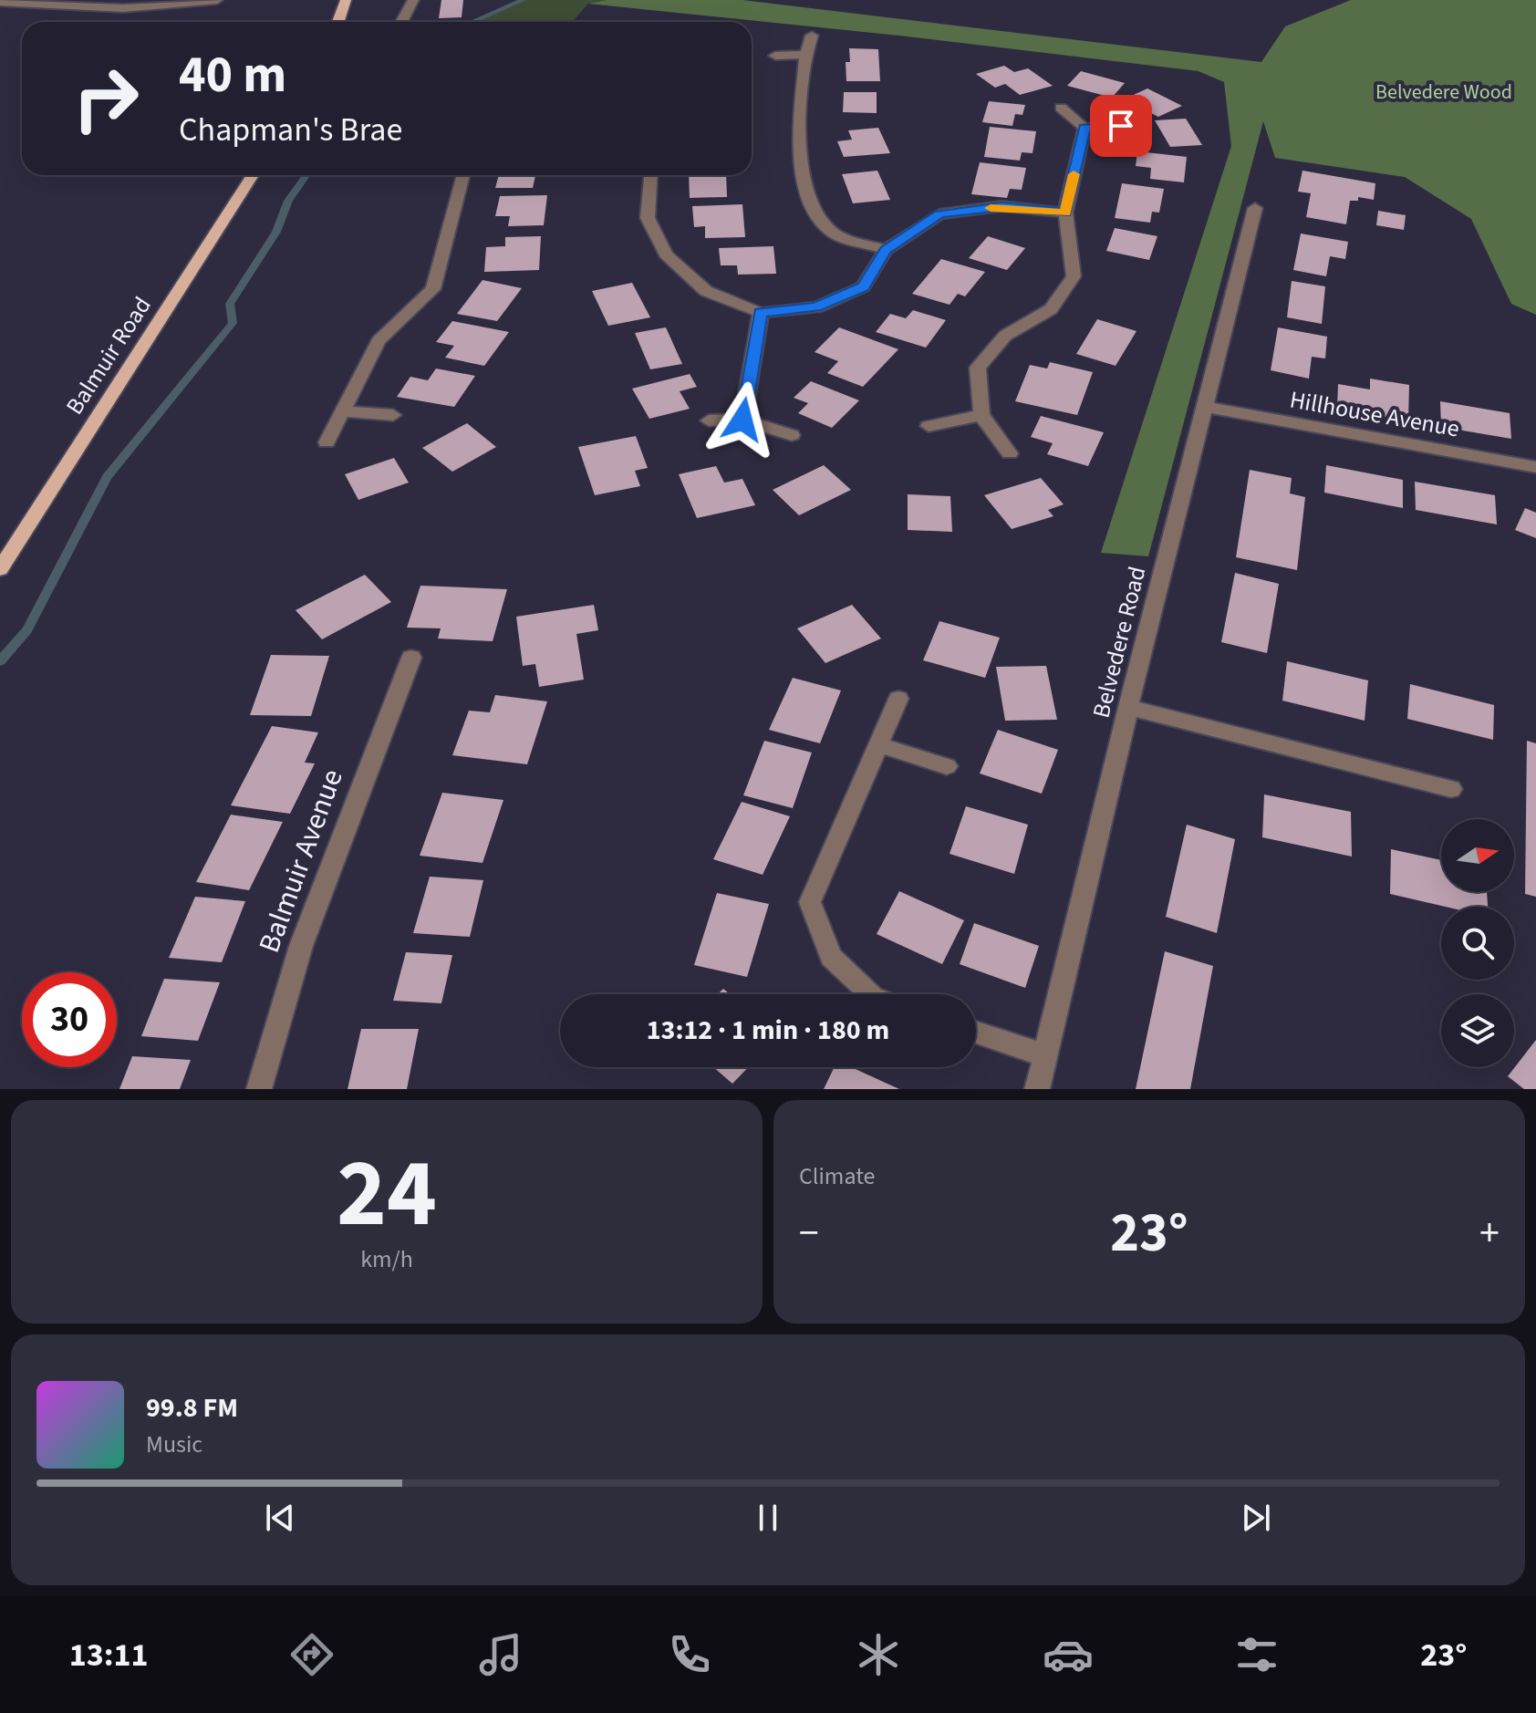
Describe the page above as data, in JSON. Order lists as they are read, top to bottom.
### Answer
{
  "streets": {
    "main road": ["Balmuir Road"],
    "street": ["Hillhouse Avenue", "Belvedere Road", "Balmuir Avenue"]
  },
  "crossings": [
    ["Hillhouse Avenue", "Belvedere Road"]
  ],
  "parks": ["Belvedere Wood"],
  "north": "right",
  "page": {
    "turn": ["40 m", "Chapman's Brae"],
    "limit": "30",
    "trip": "13:12 · 1 min · 180 m",
    "tile": [
      ["24", "km/h"],
      "Climate"
    ],
    "heat": ["−", "23°", "+"],
    "song": ["99.8 FM", "Music"],
    "tabs": ["13:11", "23°"]
  }
}
